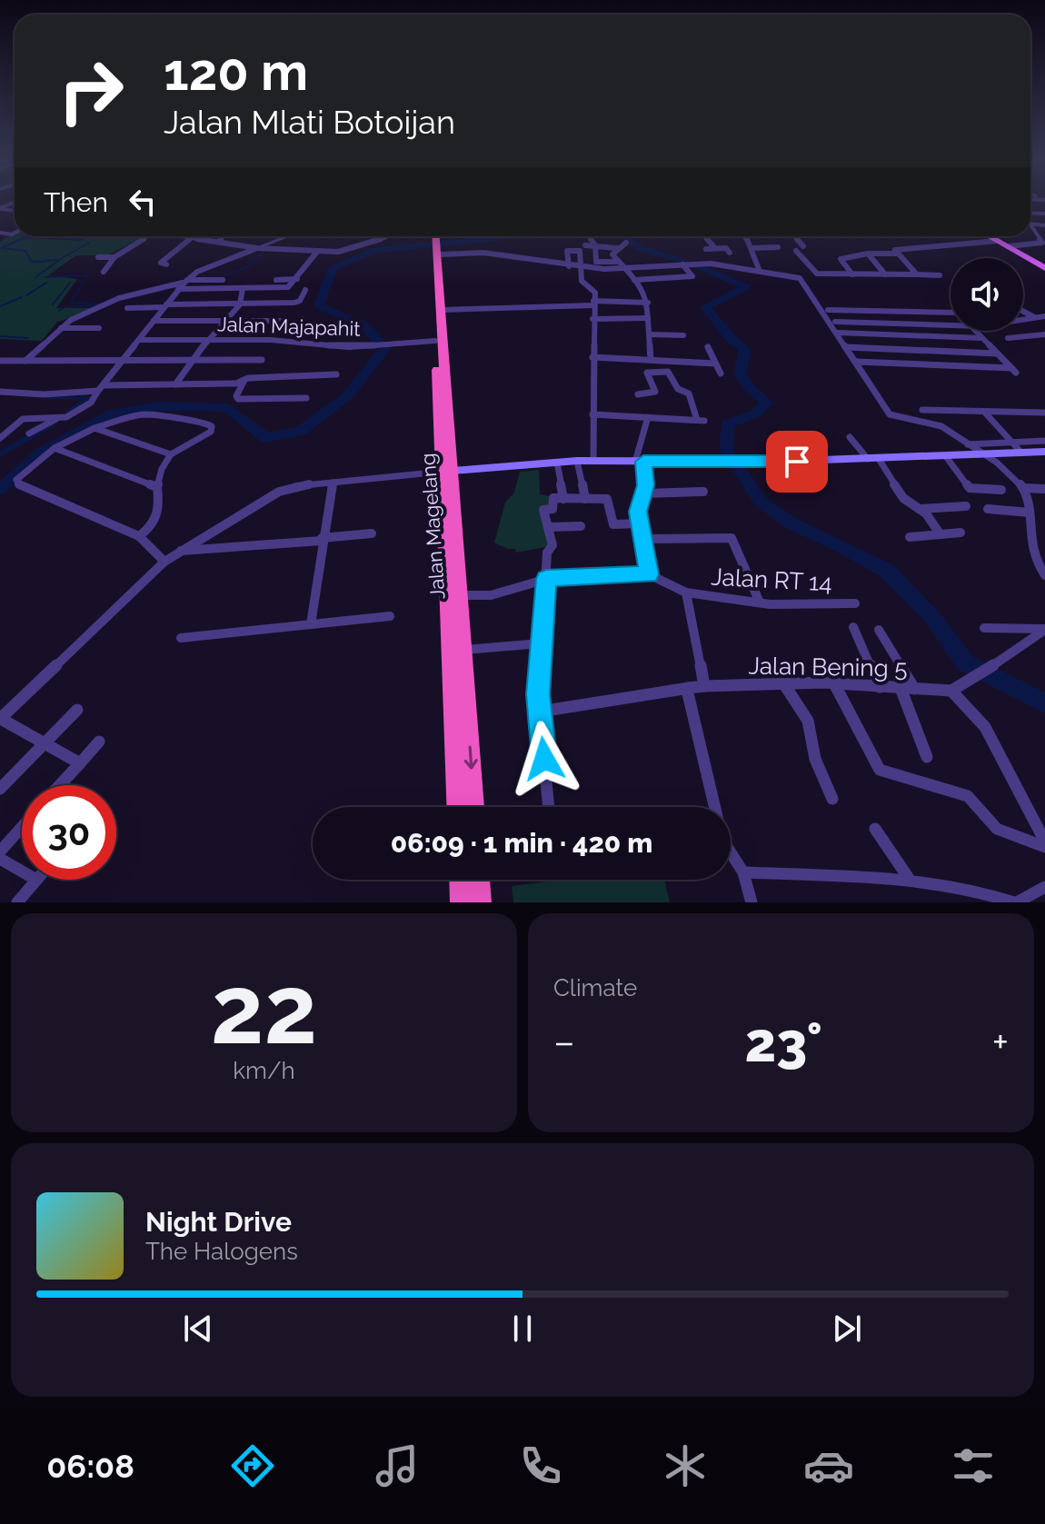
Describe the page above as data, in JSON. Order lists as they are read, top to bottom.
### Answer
{
  "streets": {
    "highway": ["Jalan Magelang"],
    "street": ["Jalan Majapahit", "Jalan RT 14", "Jalan Bening 5"]
  },
  "crossings": [
    ["Jalan Majapahit", "Jalan Magelang"],
    ["Jalan Magelang", "Jalan RT 14"]
  ],
  "page": {
    "turn": ["120 m", "Jalan Mlati Botoijan"],
    "then": "Then",
    "limit": "30",
    "trip": "06:09 · 1 min · 420 m",
    "tile": [
      ["22", "km/h"],
      "Climate"
    ],
    "heat": ["−", "23°", "+"],
    "song": ["Night Drive", "The Halogens"],
    "tabs": "06:08"
  }
}
